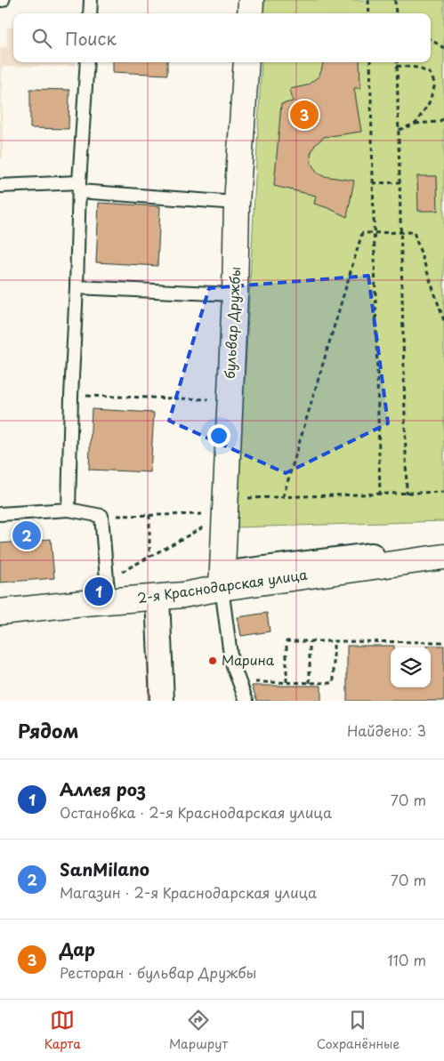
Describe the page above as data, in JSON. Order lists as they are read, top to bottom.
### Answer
{
  "streets": {
    "street": ["бульвар Дружбы", "2-я Краснодарская улица"]
  },
  "crossings": [
    ["бульвар Дружбы", "2-я Краснодарская улица"]
  ],
  "places": ["Марина"],
  "page": {
    "search": "Поиск",
    "pins": ["3", "2", "1"],
    "heading": ["Рядом", "Найдено: 3"],
    "list": [
      {
        "mark": "1",
        "name": "Аллея роз",
        "note": "Остановка · 2-я Краснодарская улица",
        "value": "70 m"
      },
      {
        "mark": "2",
        "name": "SanMilano",
        "note": "Магазин · 2-я Краснодарская улица",
        "value": "70 m"
      },
      {
        "mark": "3",
        "name": "Дар",
        "note": "Ресторан · бульвар Дружбы",
        "value": "110 m"
      }
    ],
    "nav": ["Карта", "Маршрут", "Сохранённые"]
  }
}
